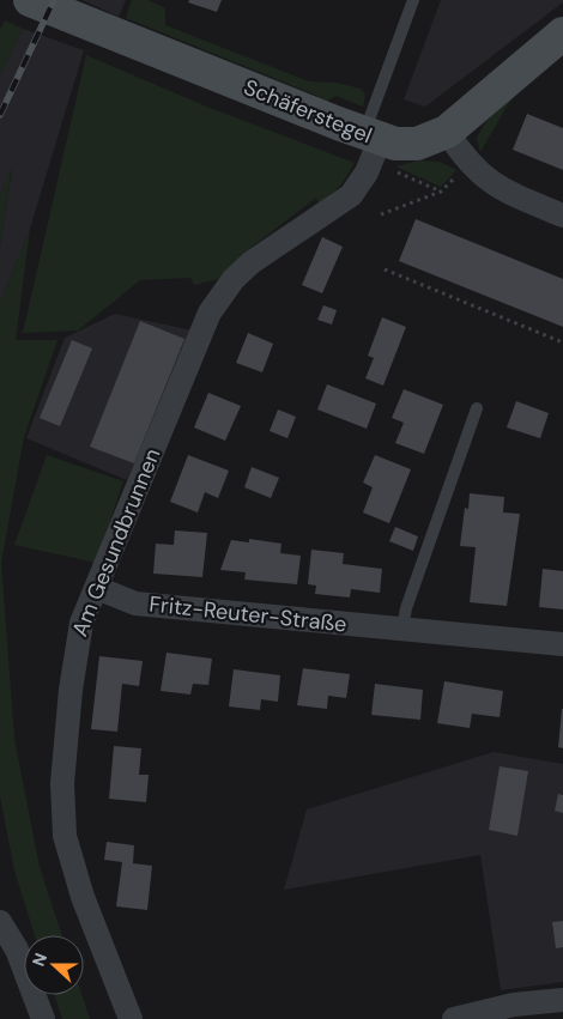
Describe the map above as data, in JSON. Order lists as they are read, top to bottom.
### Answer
{
  "streets": {
    "main road": ["Schäferstegel"],
    "street": ["Am Gesundbrunnen", "Fritz-Reuter-Straße"]
  },
  "crossings": [
    ["Schäferstegel", "Am Gesundbrunnen"],
    ["Am Gesundbrunnen", "Fritz-Reuter-Straße"]
  ],
  "north": "left"
}
